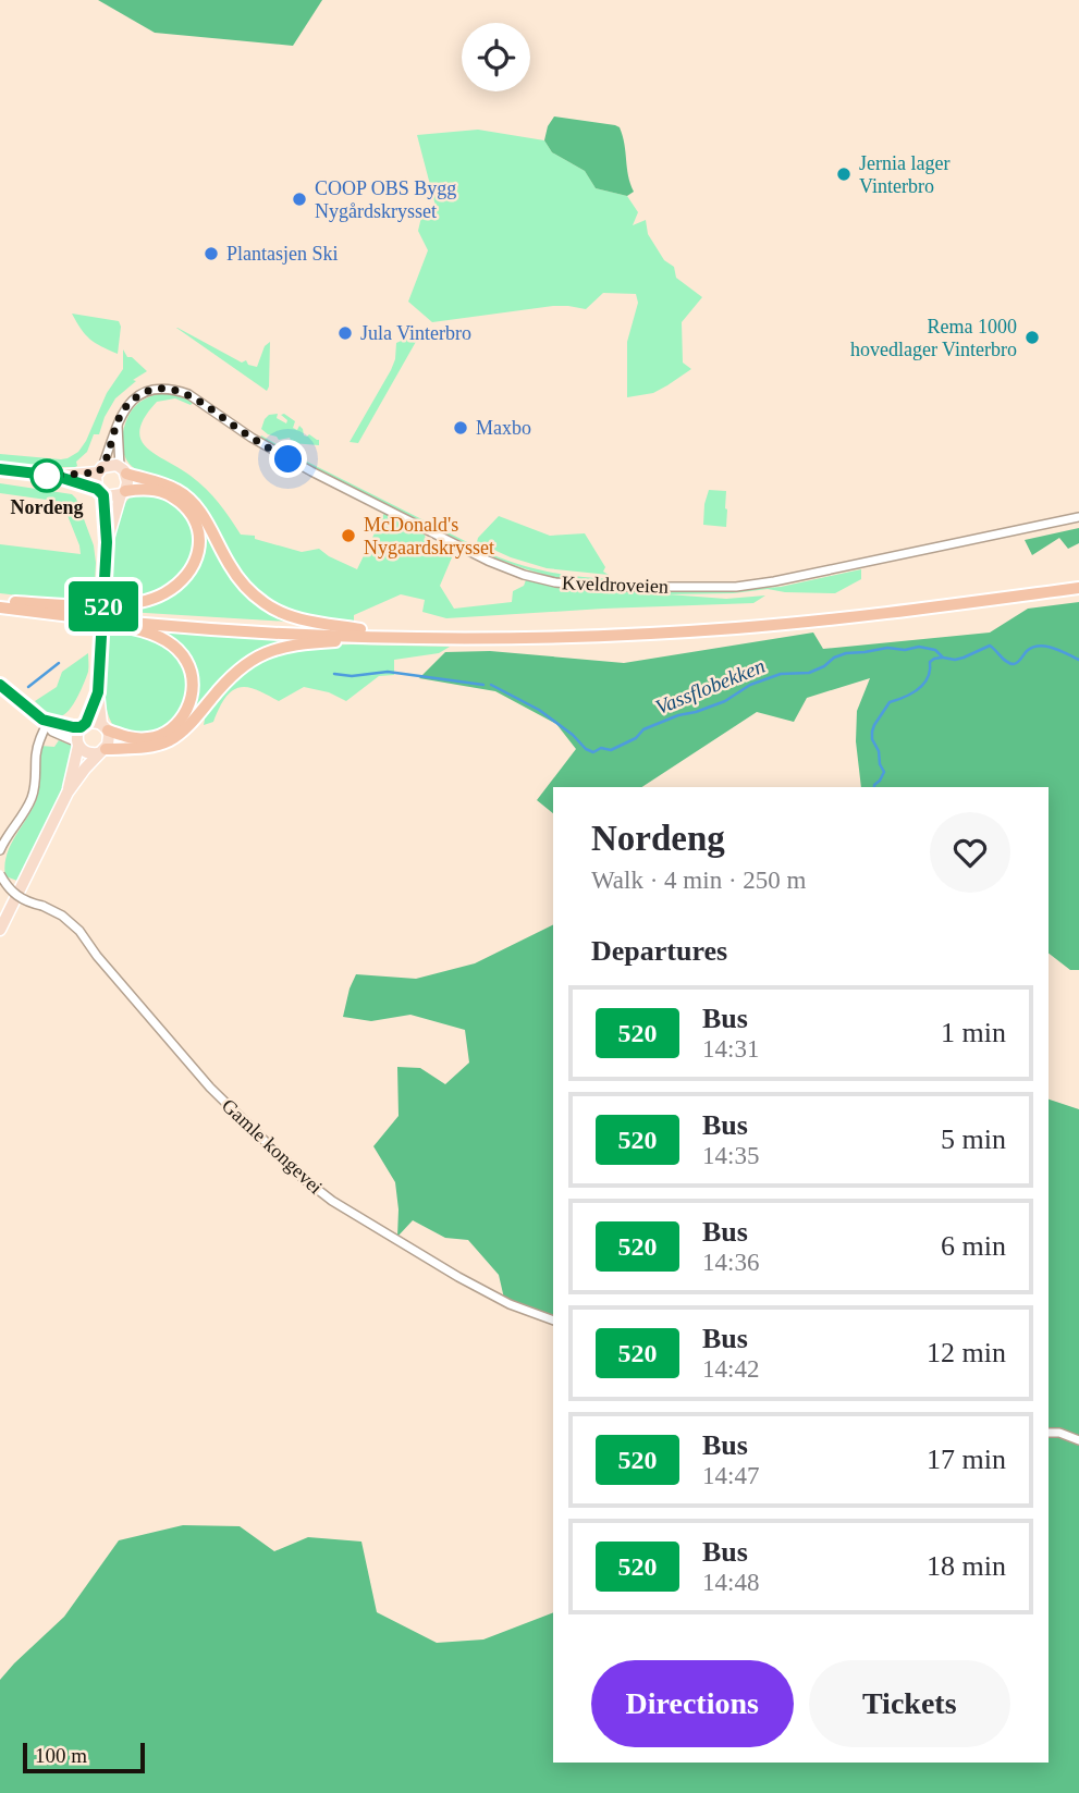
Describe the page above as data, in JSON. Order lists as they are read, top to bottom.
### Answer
{
  "streets": {
    "street": ["Kveldroveien", "Gamle kongevei"]
  },
  "water": ["Vassflobekken"],
  "places": [
    "Jernia lager Vinterbro",
    "COOP OBS Bygg Nygårdskrysset",
    "Plantasjen Ski",
    "Jula Vinterbro",
    "Rema 1000 hovedlager Vinterbro",
    "Maxbo",
    "Nordeng",
    "McDonald's Nygaardskrysset"
  ],
  "lines": ["bus line 520"],
  "scale_bar": "100 m",
  "page": {
    "on_map": "520",
    "heading": [
      ["Nordeng", "Walk · 4 min · 250 m"],
      "Departures"
    ],
    "list": [
      {
        "mark": "520",
        "name": "Bus",
        "note": "14:31",
        "value": "1 min"
      },
      {
        "mark": "520",
        "name": "Bus",
        "note": "14:35",
        "value": "5 min"
      },
      {
        "mark": "520",
        "name": "Bus",
        "note": "14:36",
        "value": "6 min"
      },
      {
        "mark": "520",
        "name": "Bus",
        "note": "14:42",
        "value": "12 min"
      },
      {
        "mark": "520",
        "name": "Bus",
        "note": "14:47",
        "value": "17 min"
      },
      {
        "mark": "520",
        "name": "Bus",
        "note": "14:48",
        "value": "18 min"
      }
    ],
    "buttons": ["Directions", "Tickets"],
    "scale": "100 m"
  }
}
